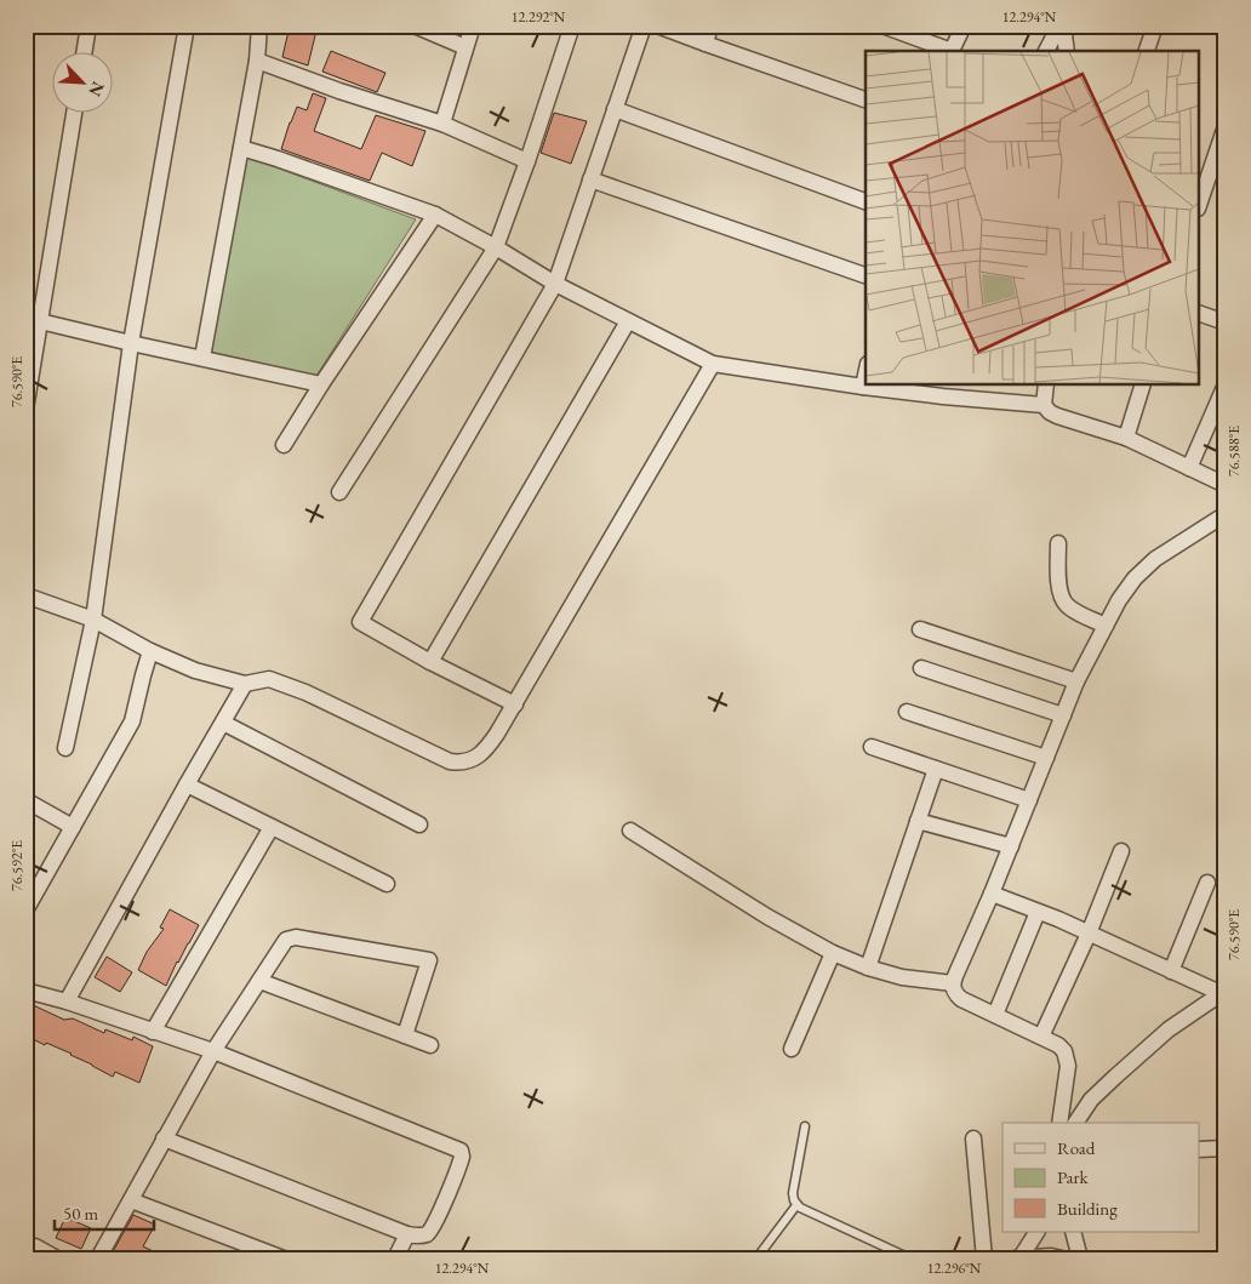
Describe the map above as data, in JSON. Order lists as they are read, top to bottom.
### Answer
{
  "legend": ["Road", "Park", "Building"],
  "scale_bar": "50 m",
  "north": "bottom right",
  "coordinates": [
    "12.292°N",
    "12.294°N",
    "76.590°E",
    "76.588°E",
    "76.592°E",
    "12.296°N"
  ]
}
